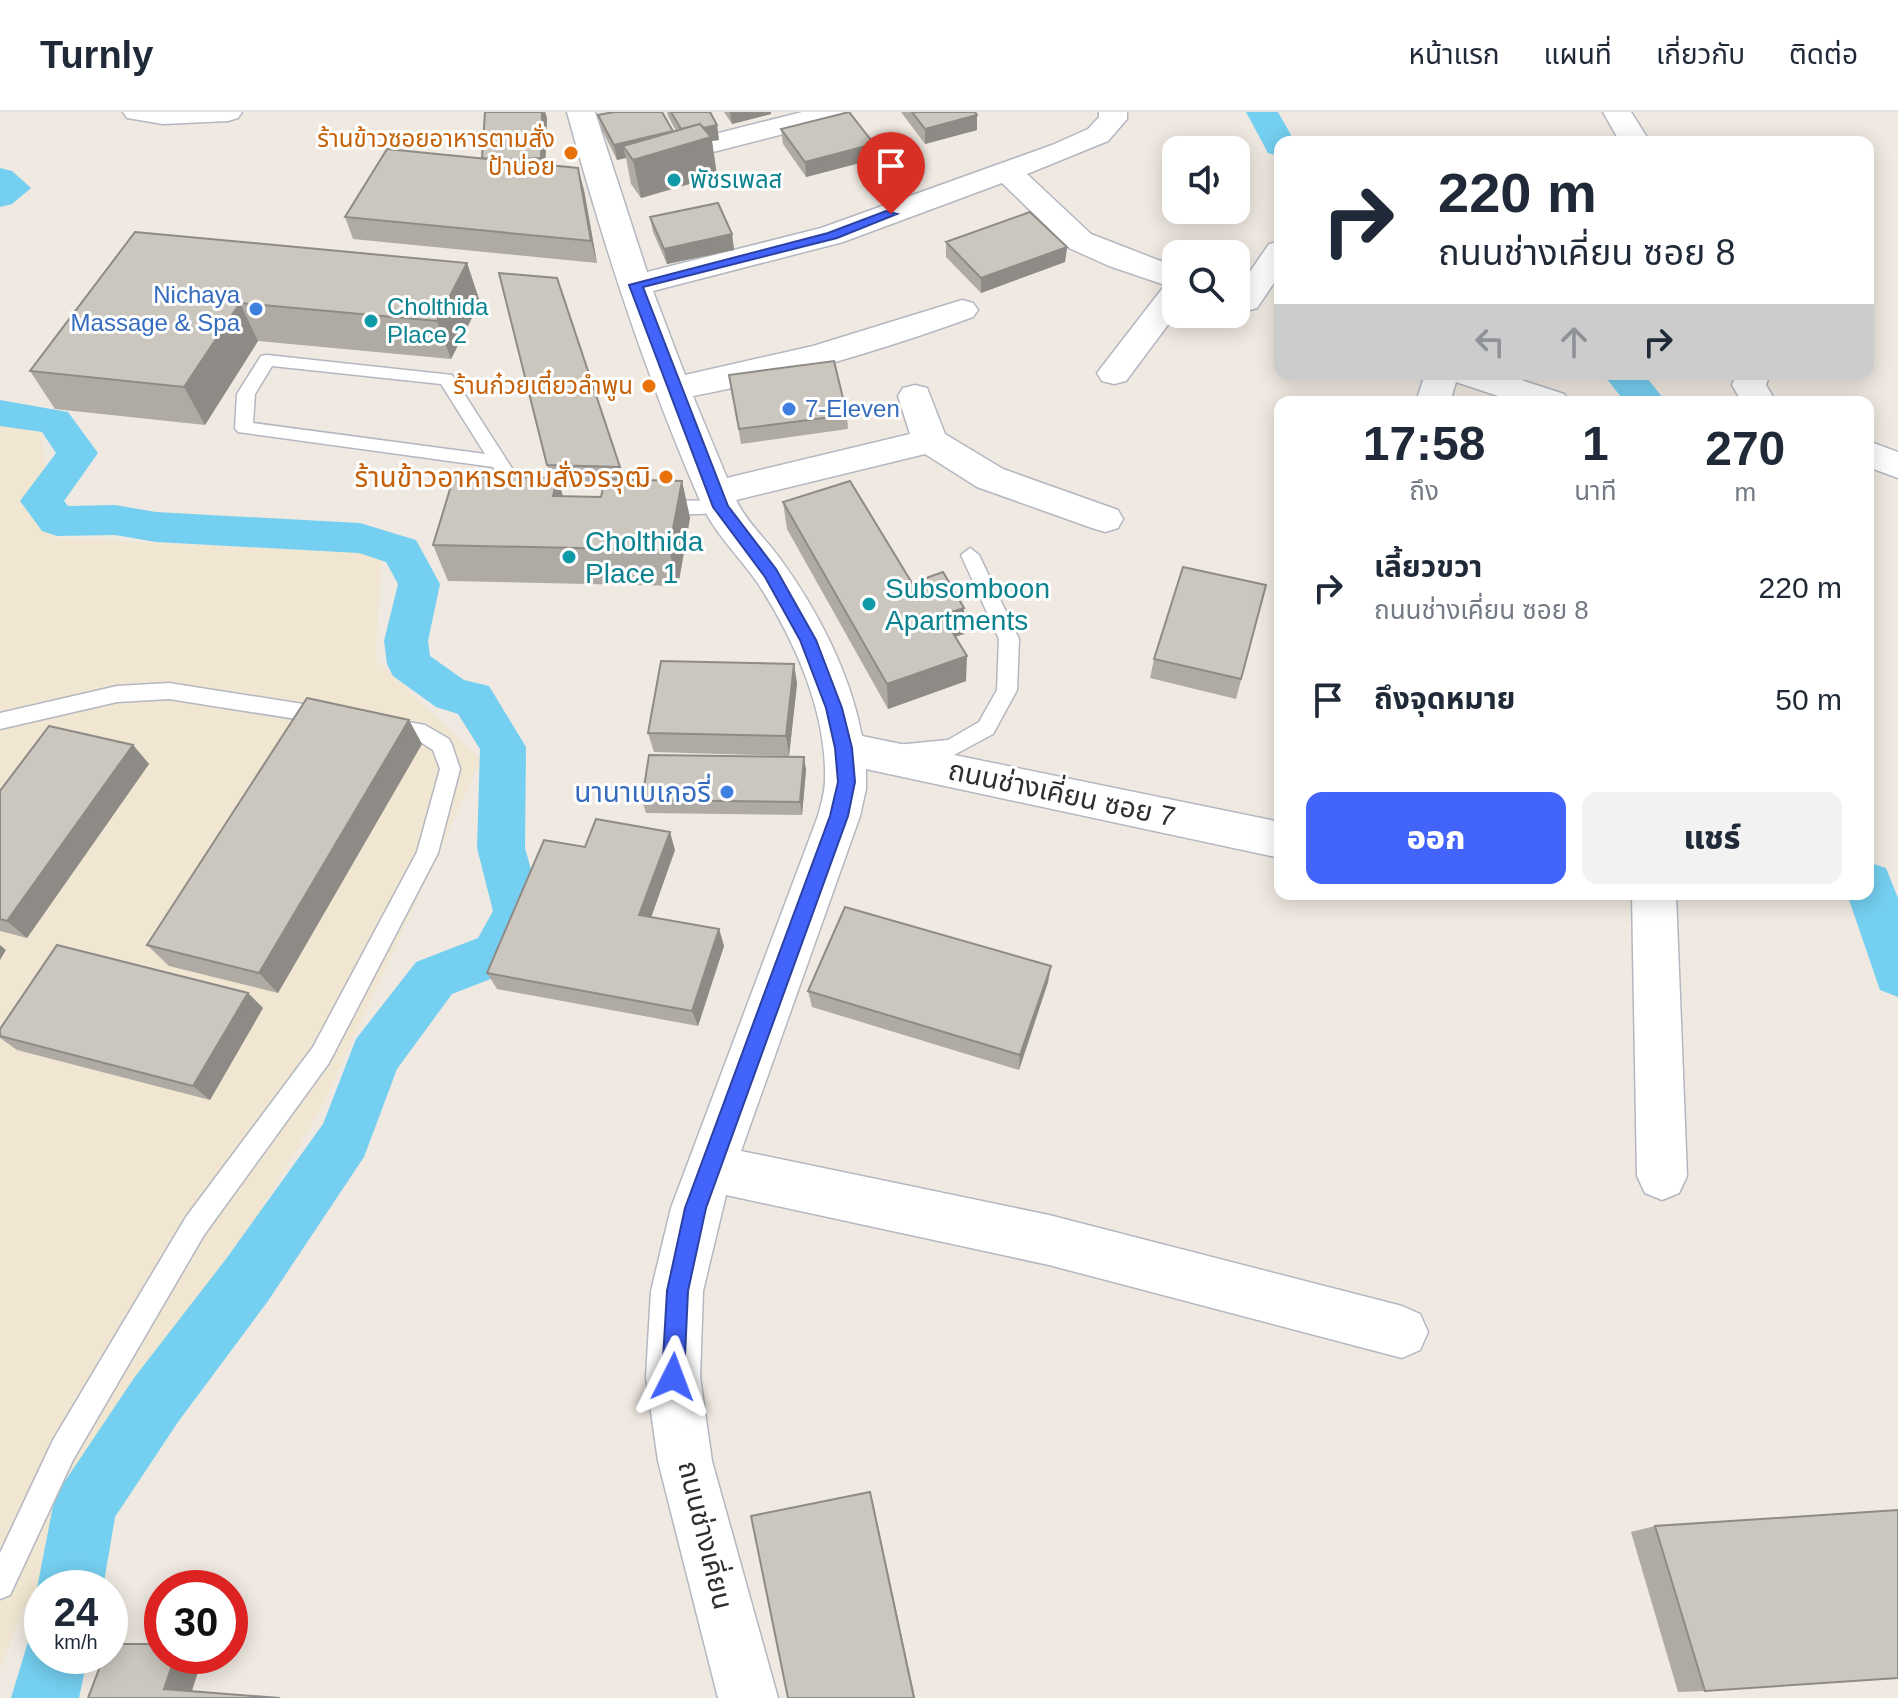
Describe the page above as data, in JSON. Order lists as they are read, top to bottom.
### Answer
{
  "streets": {
    "street": ["ถนนช่างเคี่ยน ซอย 7", "ถนนช่างเคี่ยน"]
  },
  "crossings": [
    ["ถนนช่างเคี่ยน ซอย 7", "ถนนช่างเคี่ยน"]
  ],
  "places": [
    "ร้านข้าวซอยอาหารตามสั่ง ป้าน่อย",
    "พัชรเพลส",
    "Nichaya Massage & Spa",
    "Cholthida Place 2",
    "ร้านก๋วยเตี๋ยวลำพูน",
    "7-Eleven",
    "ร้านข้าวอาหารตามสั่งวรวุฒิ",
    "Cholthida Place 1",
    "Subsomboon Apartments",
    "นานาเบเกอรี่"
  ],
  "page": {
    "header": "Turnly",
    "nav": [
      "หน้าแรก",
      "แผนที่",
      "เกี่ยวกับ",
      "ติดต่อ"
    ],
    "turn": ["220 m", "ถนนช่างเคี่ยน ซอย 8"],
    "eta": [
      "17:58",
      "ถึง",
      "1",
      "นาที",
      "270",
      "m"
    ],
    "list": [
      {
        "name": "เลี้ยวขวา",
        "note": "ถนนช่างเคี่ยน ซอย 8",
        "value": "220 m"
      },
      {
        "name": "ถึงจุดหมาย",
        "value": "50 m"
      }
    ],
    "buttons": ["ออก", "แชร์"],
    "speed": "24 km/h",
    "limit": "30"
  }
}
